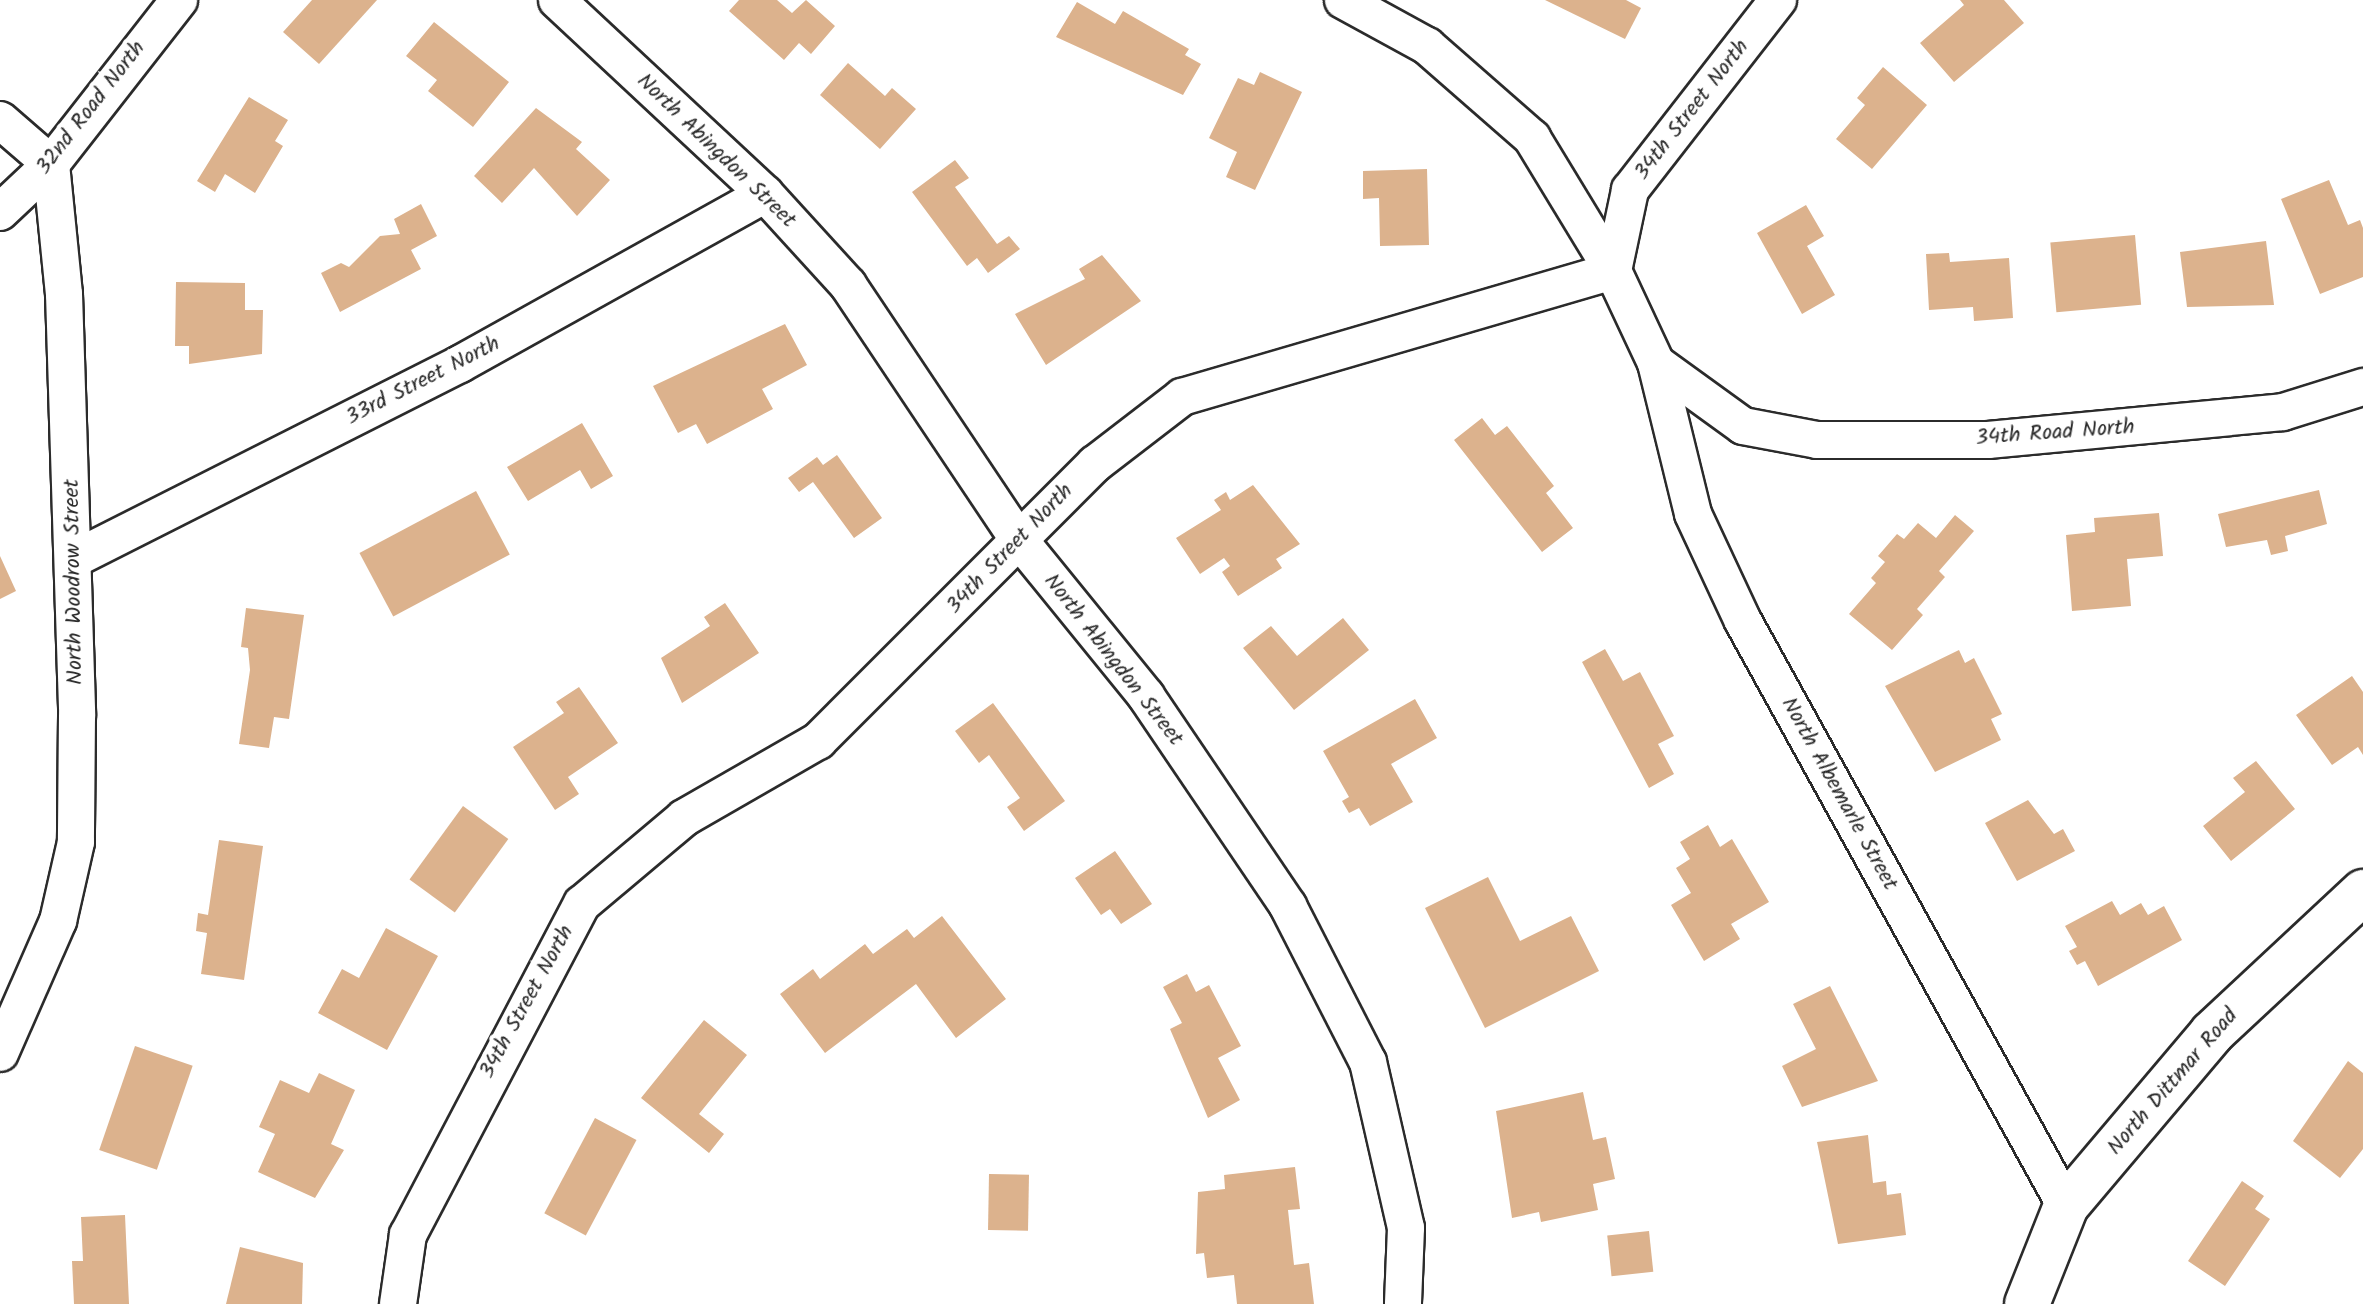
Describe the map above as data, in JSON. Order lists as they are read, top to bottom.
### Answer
{
  "streets": {
    "street": [
      "32nd Road North",
      "34th Street North",
      "North Abingdon Street",
      "33rd Street North",
      "34th Road North",
      "North Woodrow Street",
      "North Albemarle Street",
      "North Dittmar Road"
    ]
  },
  "crossings": [
    ["32nd Road North", "North Woodrow Street"],
    ["34th Street North", "North Abingdon Street"],
    ["34th Street North", "North Albemarle Street"],
    ["North Abingdon Street", "33rd Street North"],
    ["33rd Street North", "North Woodrow Street"],
    ["34th Road North", "North Albemarle Street"],
    ["North Albemarle Street", "North Dittmar Road"]
  ]
}
